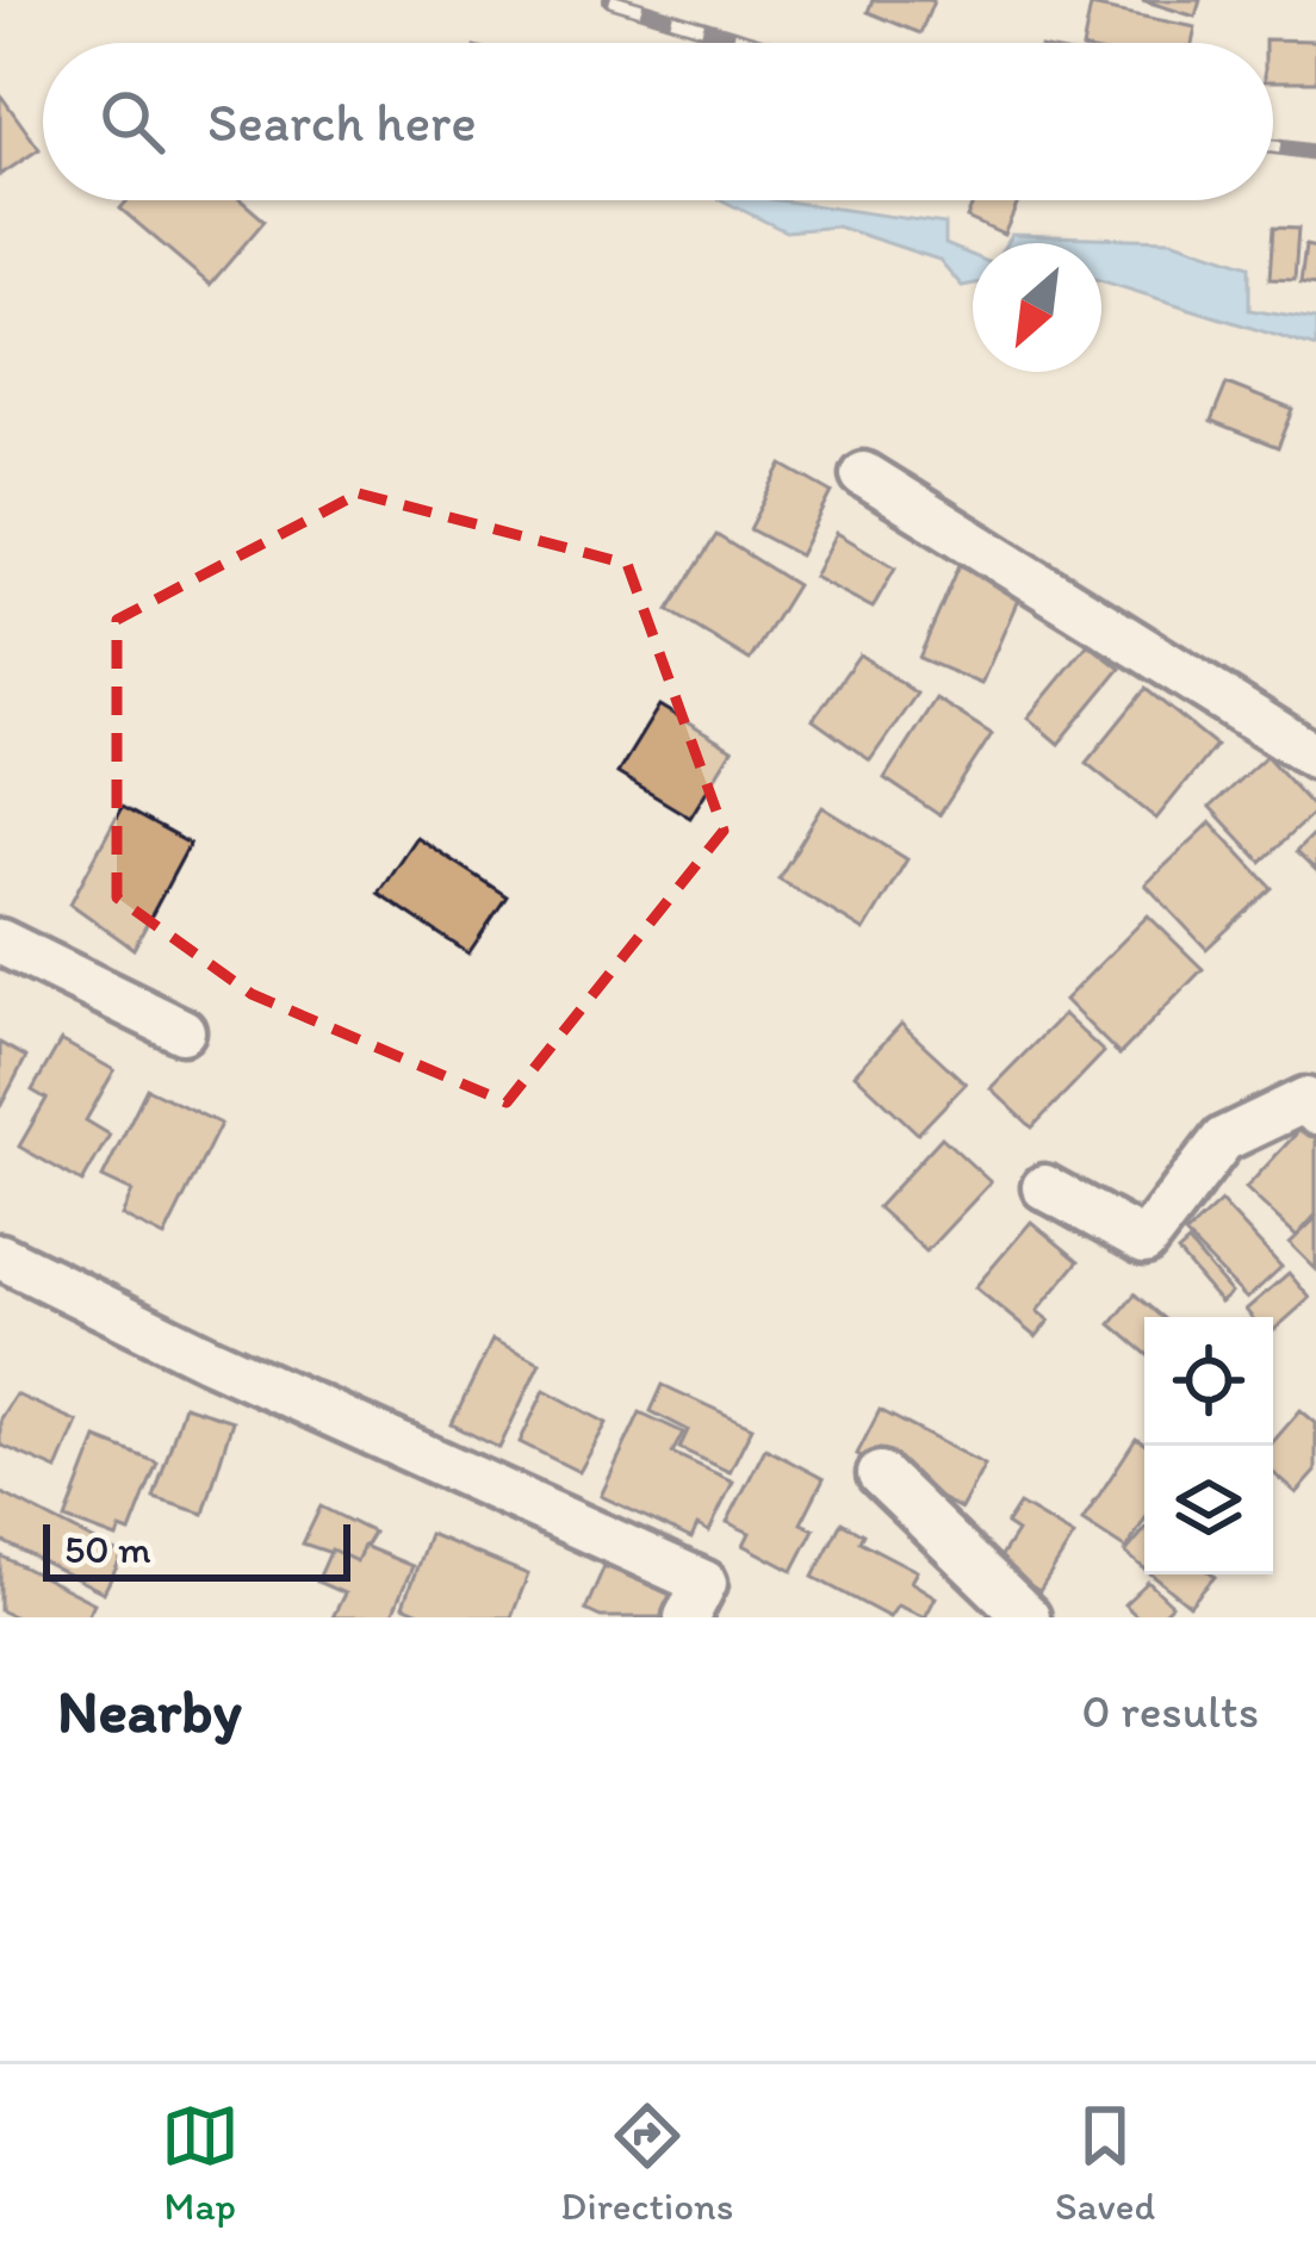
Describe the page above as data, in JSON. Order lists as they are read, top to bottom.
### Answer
{
  "scale_bar": "50 m",
  "north": "bottom left",
  "page": {
    "search": "Search here",
    "scale": "50 m",
    "heading": ["Nearby", "0 results"],
    "nav": ["Map", "Directions", "Saved"]
  }
}
